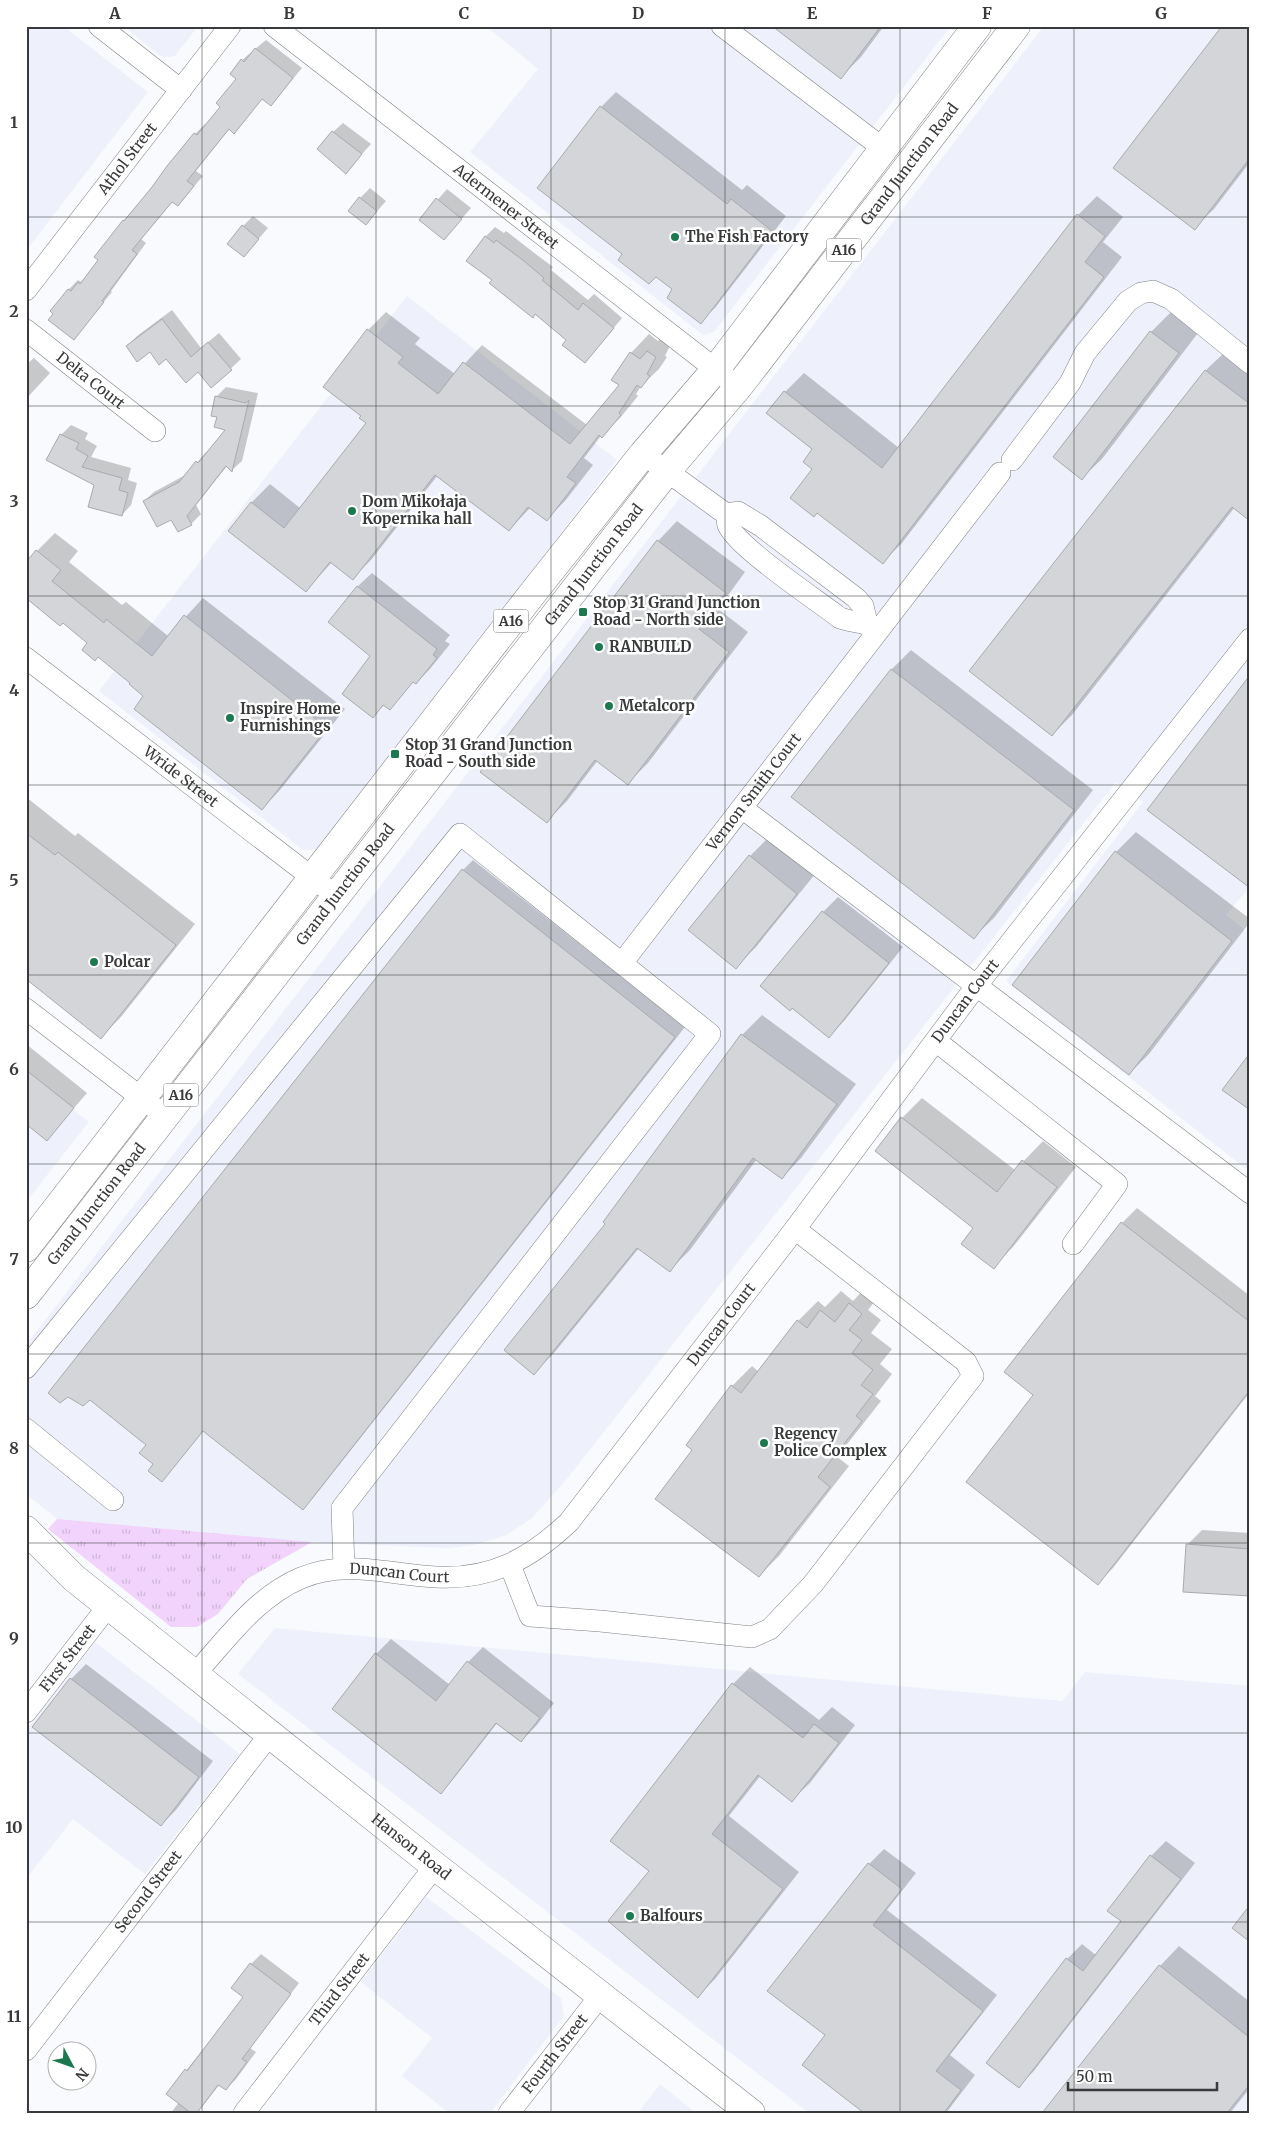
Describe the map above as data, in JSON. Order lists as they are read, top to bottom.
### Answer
{
  "streets": {
    "main road": ["Grand Junction Road", "A16", "Hanson Road"],
    "street": [
      "Athol Street",
      "Adermener Street",
      "Delta Court",
      "Wride Street",
      "Vernon Smith Court",
      "Duncan Court",
      "First Street",
      "Second Street",
      "Third Street",
      "Fourth Street"
    ]
  },
  "crossings": [
    ["Grand Junction Road", "Adermener Street"],
    ["Grand Junction Road", "Wride Street"],
    ["Duncan Court", "Hanson Road"],
    ["First Street", "Hanson Road"],
    ["Hanson Road", "Second Street"],
    ["Hanson Road", "Third Street"],
    ["Hanson Road", "Fourth Street"]
  ],
  "places": {
    "other": [
      "The Fish Factory",
      "Dom Mikołaja Kopernika hall",
      "RANBUILD",
      "Metalcorp",
      "Inspire Home Furnishings",
      "Polcar",
      "Regency Police Complex",
      "Balfours"
    ],
    "transit": ["Stop 31 Grand Junction Road - North side", "Stop 31 Grand Junction Road - South side"]
  },
  "scale_bar": "50 m",
  "north": "bottom right",
  "grid": {
    "columns": [
      "A",
      "B",
      "C",
      "D",
      "E",
      "F",
      "G"
    ],
    "rows": [
      "1",
      "2",
      "3",
      "4",
      "5",
      "6",
      "7",
      "8",
      "9",
      "10",
      "11"
    ]
  }
}
